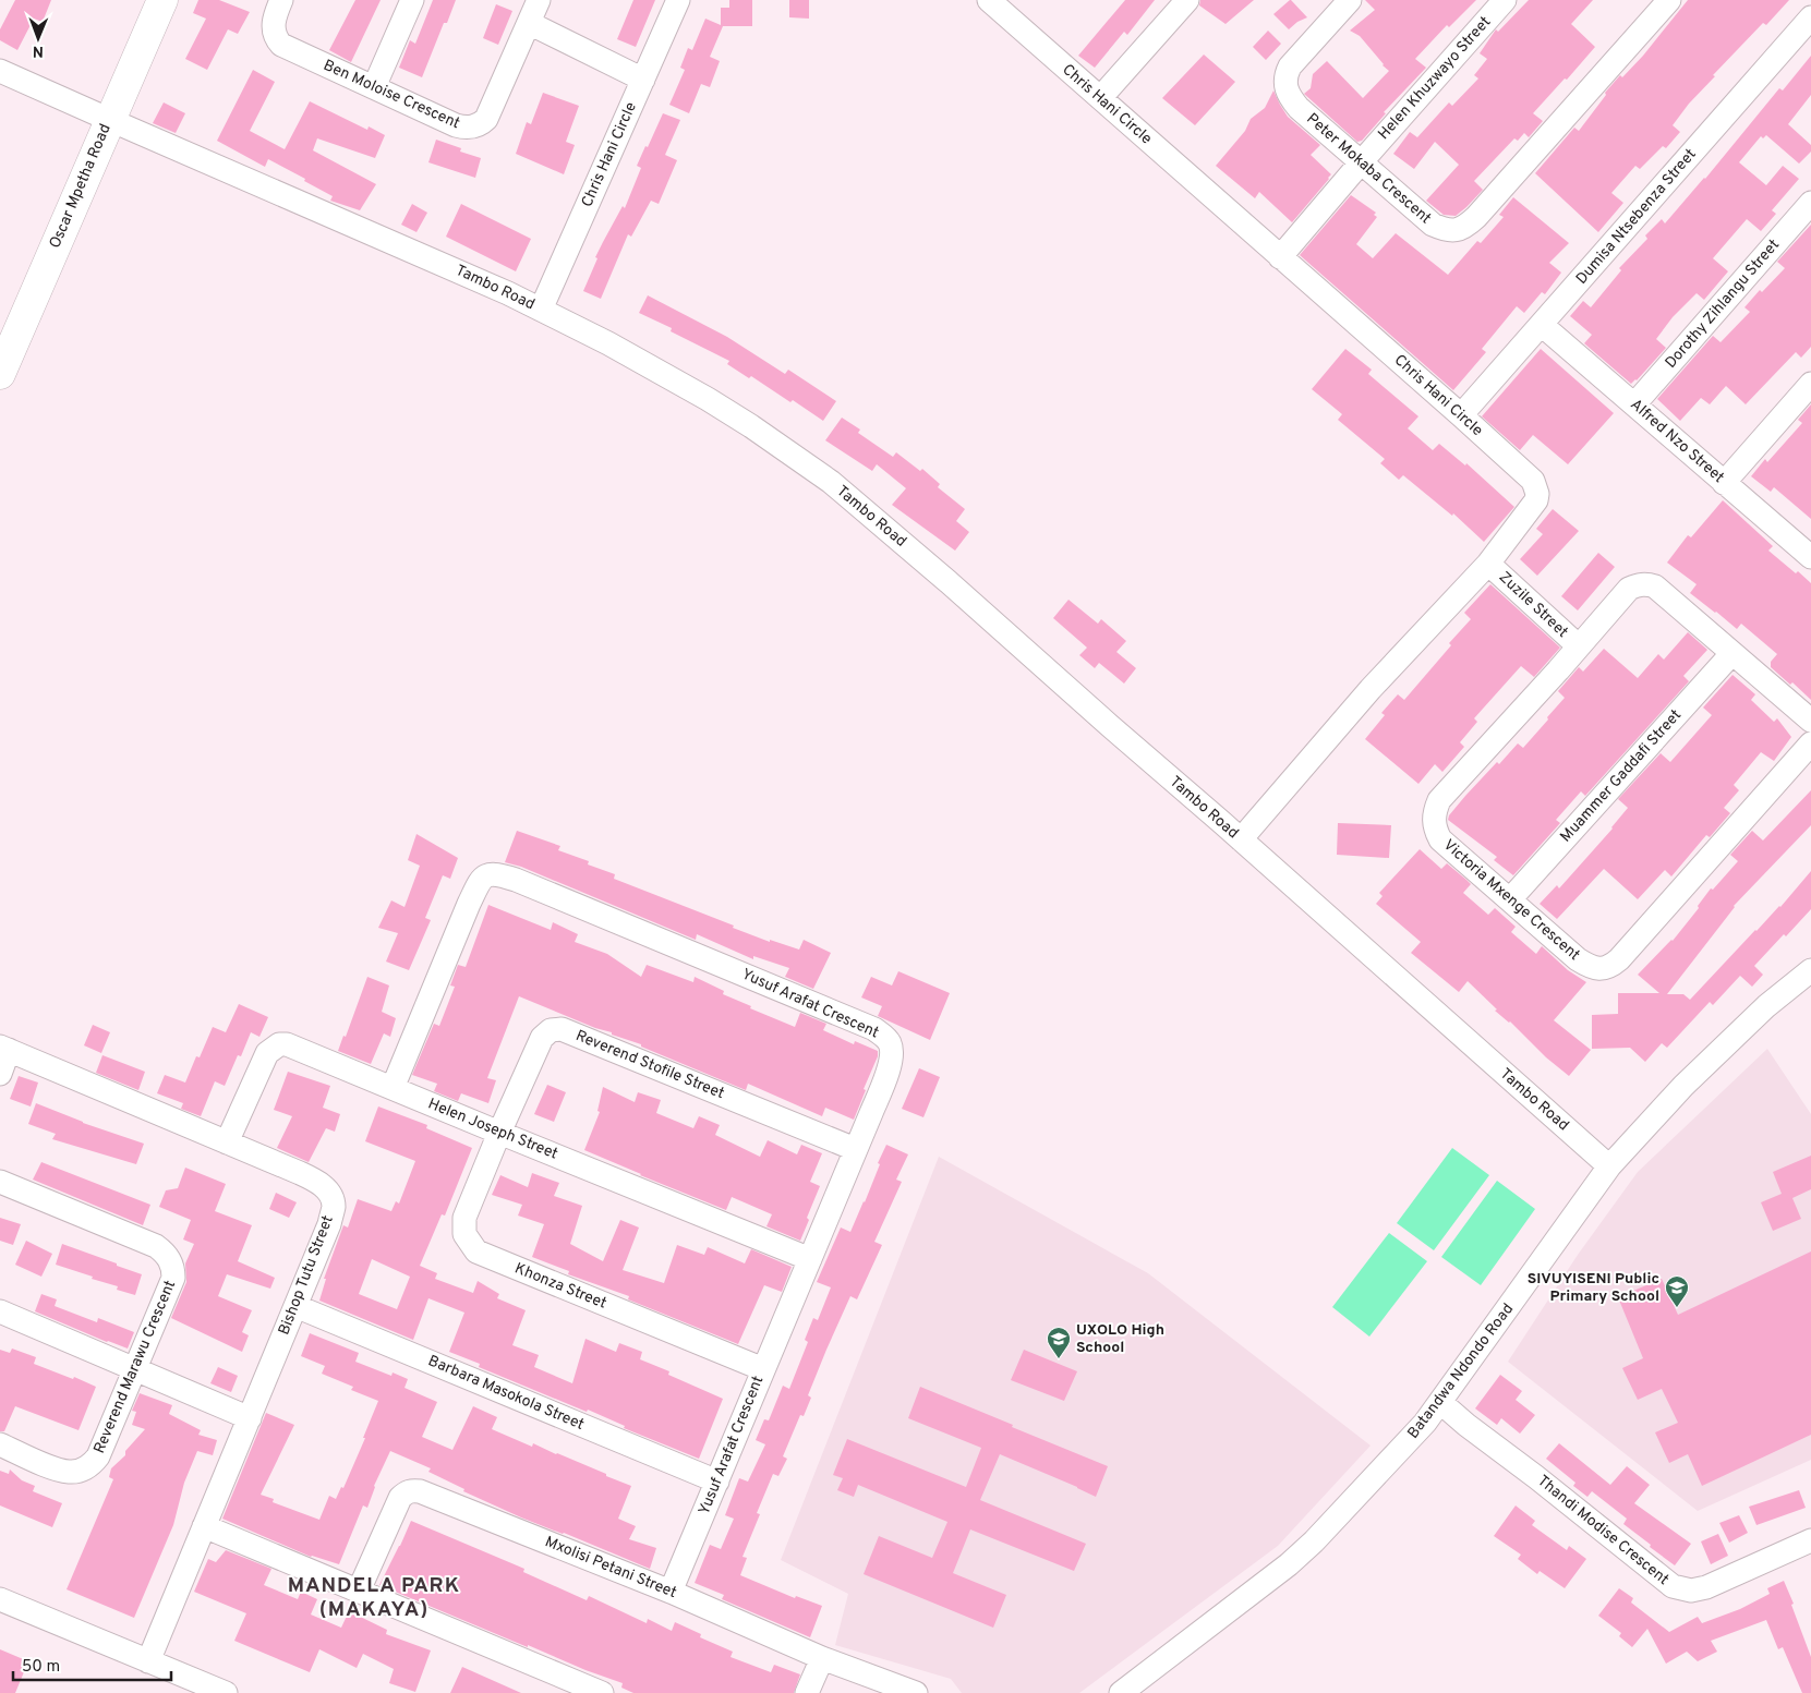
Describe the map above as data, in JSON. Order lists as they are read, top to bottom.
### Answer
{
  "streets": {
    "street": [
      "Helen Khuzwayo Street",
      "Ben Moloise Crescent",
      "Chris Hani Circle",
      "Peter Mokaba Crescent",
      "Oscar Mpetha Road",
      "Dumisa Ntsebenza Street",
      "Tambo Road",
      "Dorothy Zihlangu Street",
      "Alfred Nzo Street",
      "Zuzile Street",
      "Muammer Gaddafi Street",
      "Victoria Mxenge Crescent",
      "Yusuf Arafat Crescent",
      "Reverend Stofile Street",
      "Helen Joseph Street",
      "Bishop Tutu Street",
      "Khonza Street",
      "Reverend Marawu Crescent",
      "Batandwa Ndondo Road",
      "Barbara Masokola Street",
      "Thandi Modise Crescent",
      "Mxolisi Petani Street"
    ]
  },
  "crossings": [
    ["Helen Khuzwayo Street", "Chris Hani Circle"],
    ["Helen Khuzwayo Street", "Peter Mokaba Crescent"],
    ["Chris Hani Circle", "Dumisa Ntsebenza Street"],
    ["Chris Hani Circle", "Tambo Road"],
    ["Chris Hani Circle", "Zuzile Street"],
    ["Oscar Mpetha Road", "Tambo Road"],
    ["Dumisa Ntsebenza Street", "Alfred Nzo Street"],
    ["Tambo Road", "Batandwa Ndondo Road"],
    ["Dorothy Zihlangu Street", "Alfred Nzo Street"],
    ["Zuzile Street", "Victoria Mxenge Crescent"],
    ["Muammer Gaddafi Street", "Victoria Mxenge Crescent"],
    ["Yusuf Arafat Crescent", "Reverend Stofile Street"],
    ["Yusuf Arafat Crescent", "Helen Joseph Street"],
    ["Yusuf Arafat Crescent", "Khonza Street"],
    ["Yusuf Arafat Crescent", "Barbara Masokola Street"],
    ["Yusuf Arafat Crescent", "Mxolisi Petani Street"],
    ["Reverend Stofile Street", "Helen Joseph Street"],
    ["Reverend Stofile Street", "Khonza Street"],
    ["Helen Joseph Street", "Bishop Tutu Street"],
    ["Helen Joseph Street", "Khonza Street"],
    ["Bishop Tutu Street", "Barbara Masokola Street"],
    ["Batandwa Ndondo Road", "Thandi Modise Crescent"]
  ],
  "districts": ["MANDELA PARK (MAKAYA)"],
  "places": {
    "school or university": ["SIVUYISENI Public Primary School", "UXOLO High School"]
  },
  "scale_bar": "50 m",
  "north": "bottom"
}
